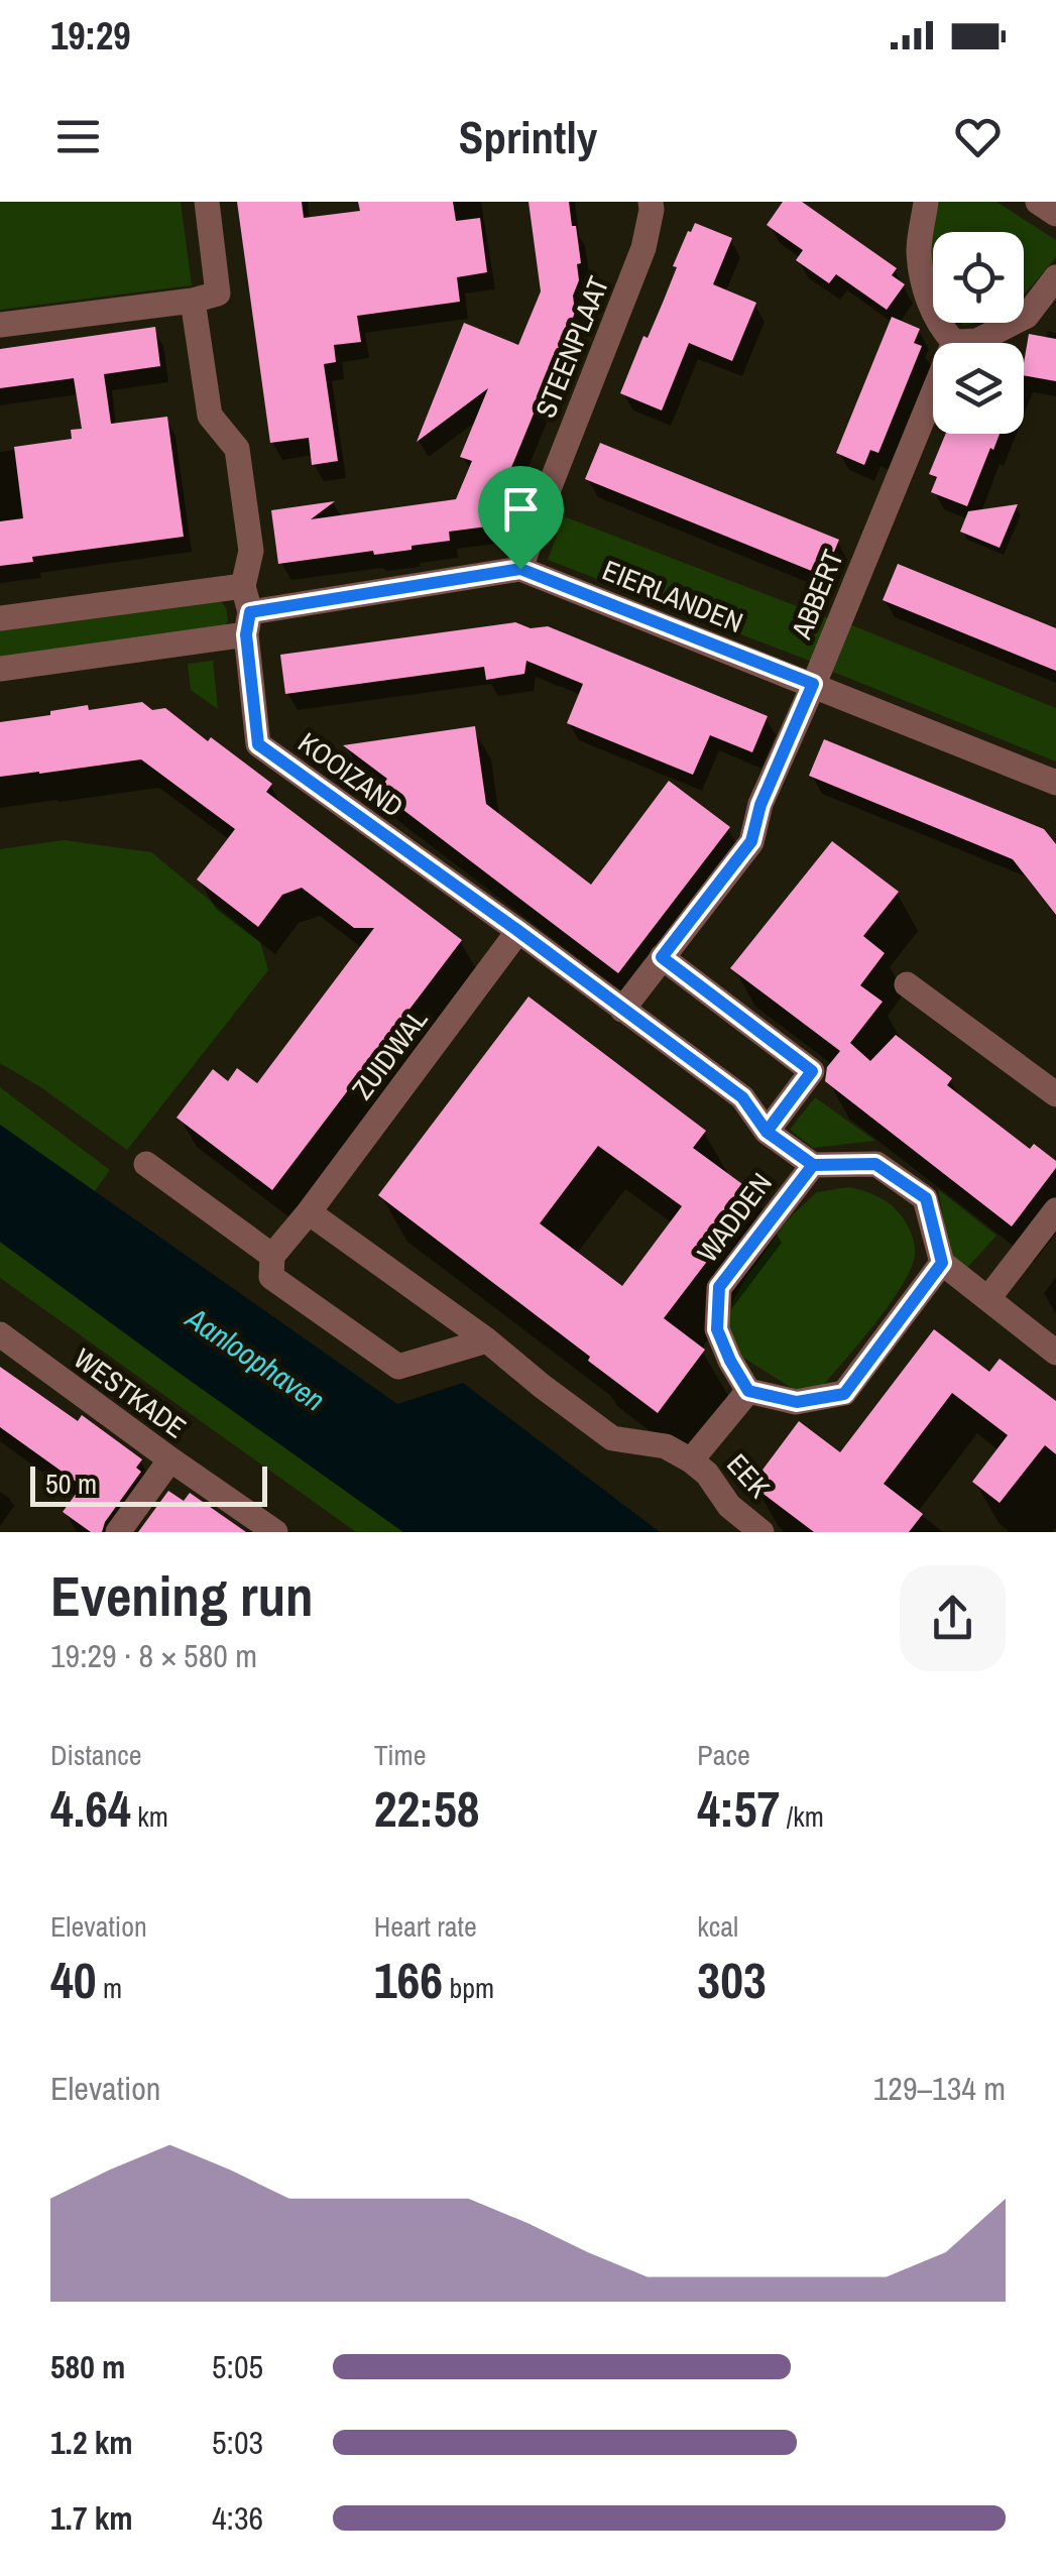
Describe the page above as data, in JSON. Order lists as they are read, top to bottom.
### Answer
{
  "streets": {
    "street": [
      "STEENPLAAT",
      "ABBERT",
      "EIERLANDEN",
      "KOOIZAND",
      "ZUIDWAL",
      "WADDEN",
      "WESTKADE",
      "EEK"
    ]
  },
  "crossings": [
    ["STEENPLAAT", "EIERLANDEN"],
    ["ABBERT", "EIERLANDEN"],
    ["ABBERT", "KOOIZAND"],
    ["KOOIZAND", "ZUIDWAL"],
    ["KOOIZAND", "WADDEN"]
  ],
  "water": ["Aanloophaven"],
  "scale_bar": "50 m",
  "page": {
    "status": "19:29",
    "header": "Sprintly",
    "scale": "50 m",
    "heading": ["Evening run", "19:29 · 8 × 580 m"],
    "stats": [
      ["Distance", "4.64 km"],
      ["Time", "22:58"],
      ["Pace", "4:57 /km"],
      ["Elevation", "40 m"],
      ["Heart rate", "166 bpm"],
      ["kcal", "303"]
    ],
    "chart": ["Elevation", "129–134 m"],
    "list": [
      {
        "name": "580 m",
        "note": "5:05"
      },
      {
        "name": "1.2 km",
        "note": "5:03"
      },
      {
        "name": "1.7 km",
        "note": "4:36"
      }
    ]
  }
}
